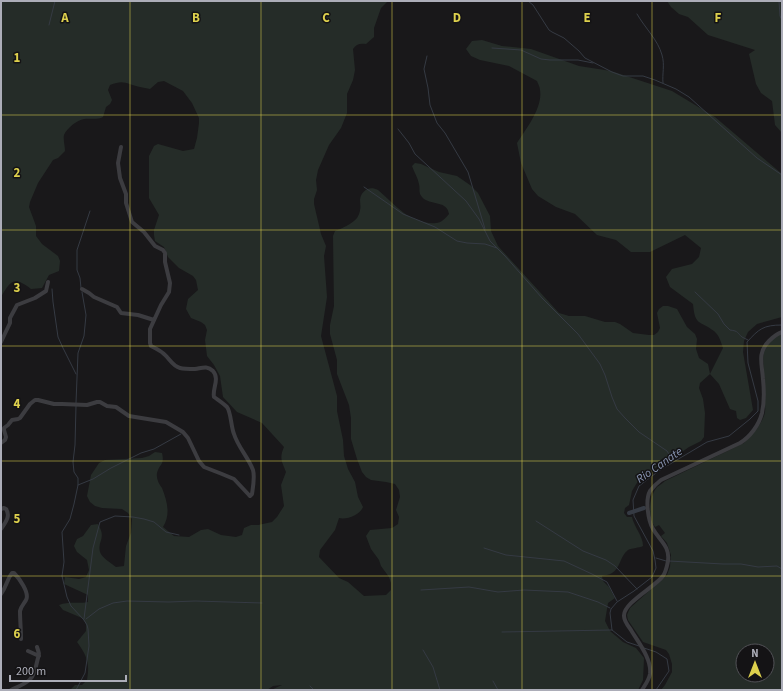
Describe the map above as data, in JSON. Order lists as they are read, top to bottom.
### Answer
{
  "water": ["Rio Canate"],
  "scale_bar": "200 m",
  "north": "top",
  "grid": {
    "columns": [
      "A",
      "B",
      "C",
      "D",
      "E",
      "F"
    ],
    "rows": [
      "1",
      "2",
      "3",
      "4",
      "5",
      "6"
    ]
  }
}
